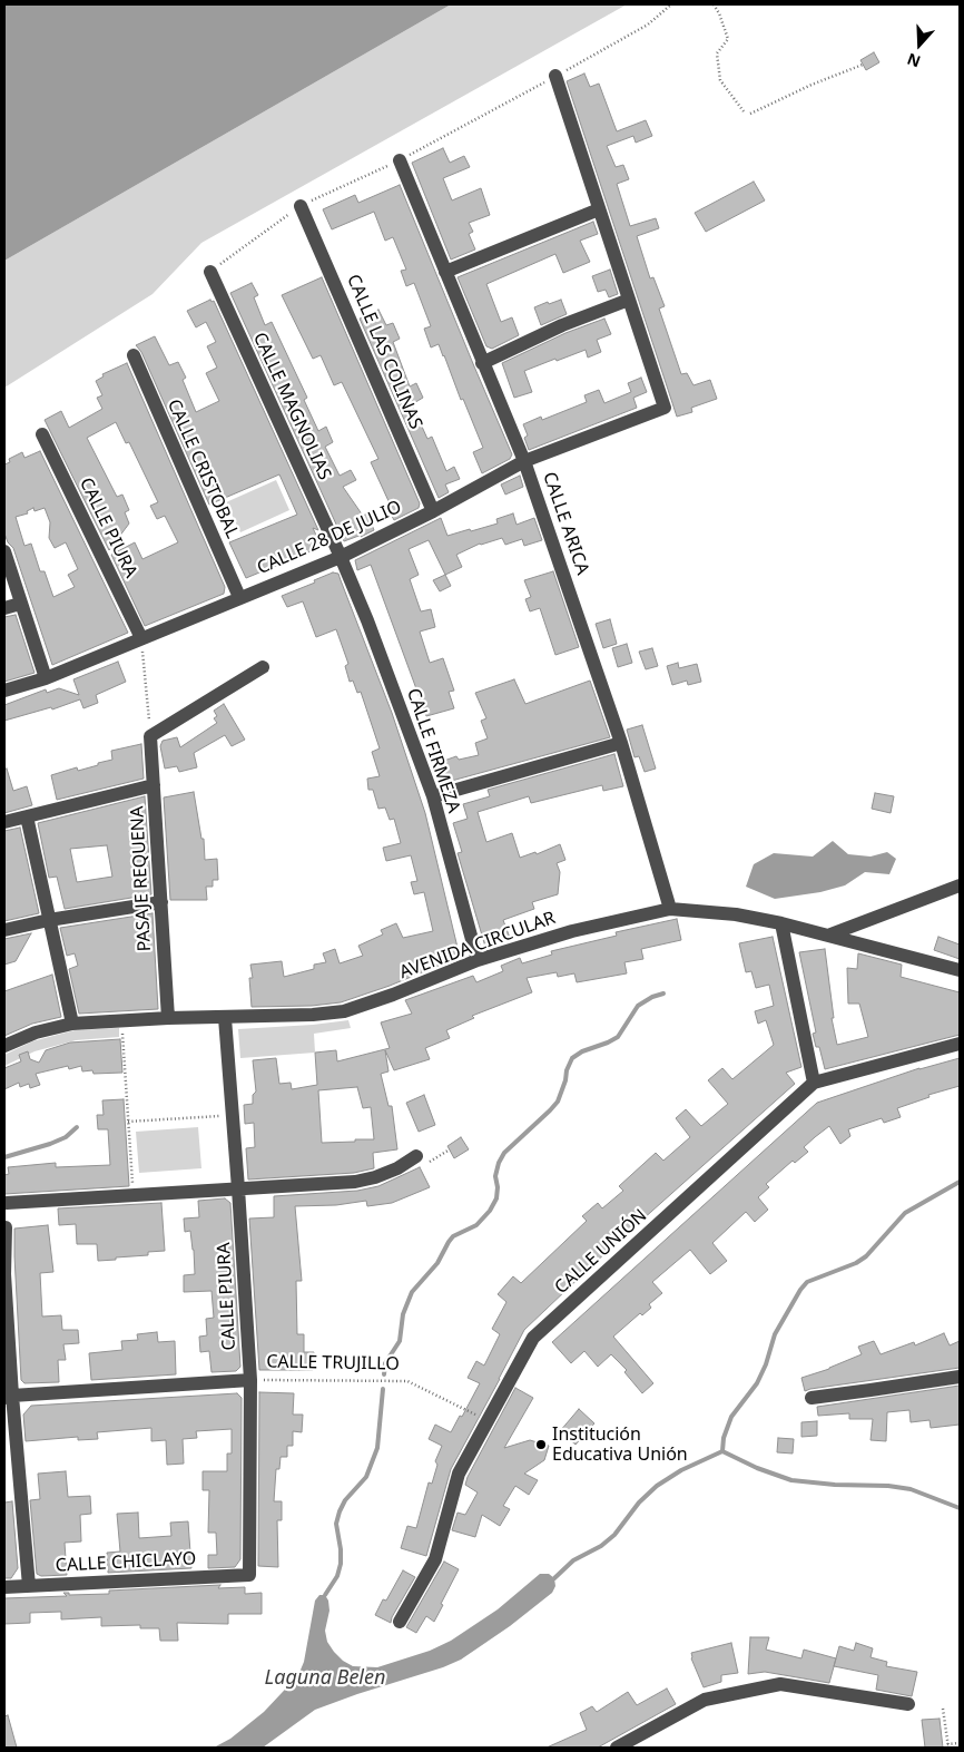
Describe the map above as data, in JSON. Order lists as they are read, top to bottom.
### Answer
{
  "streets": {
    "street": [
      "CALLE LAS COLINAS",
      "CALLE MAGNOLIAS",
      "CALLE CRISTOBAL",
      "CALLE ARICA",
      "CALLE PIURA",
      "CALLE 28 DE JULIO",
      "CALLE FIRMEZA",
      "PASAJE REQUENA",
      "AVENIDA CIRCULAR",
      "CALLE UNIÓN",
      "CALLE TRUJILLO",
      "CALLE CHICLAYO"
    ]
  },
  "crossings": [
    ["CALLE LAS COLINAS", "CALLE 28 DE JULIO"],
    ["CALLE MAGNOLIAS", "CALLE 28 DE JULIO"],
    ["CALLE MAGNOLIAS", "CALLE FIRMEZA"],
    ["CALLE CRISTOBAL", "CALLE 28 DE JULIO"],
    ["CALLE ARICA", "CALLE 28 DE JULIO"],
    ["CALLE ARICA", "AVENIDA CIRCULAR"],
    ["CALLE PIURA", "CALLE 28 DE JULIO"],
    ["CALLE PIURA", "AVENIDA CIRCULAR"],
    ["CALLE PIURA", "CALLE TRUJILLO"],
    ["CALLE PIURA", "CALLE CHICLAYO"],
    ["CALLE 28 DE JULIO", "CALLE FIRMEZA"],
    ["CALLE FIRMEZA", "AVENIDA CIRCULAR"],
    ["PASAJE REQUENA", "AVENIDA CIRCULAR"],
    ["CALLE UNIÓN", "CALLE TRUJILLO"]
  ],
  "water": ["Laguna Belen"],
  "places": ["Institución Educativa Unión"],
  "north": "bottom"
}
